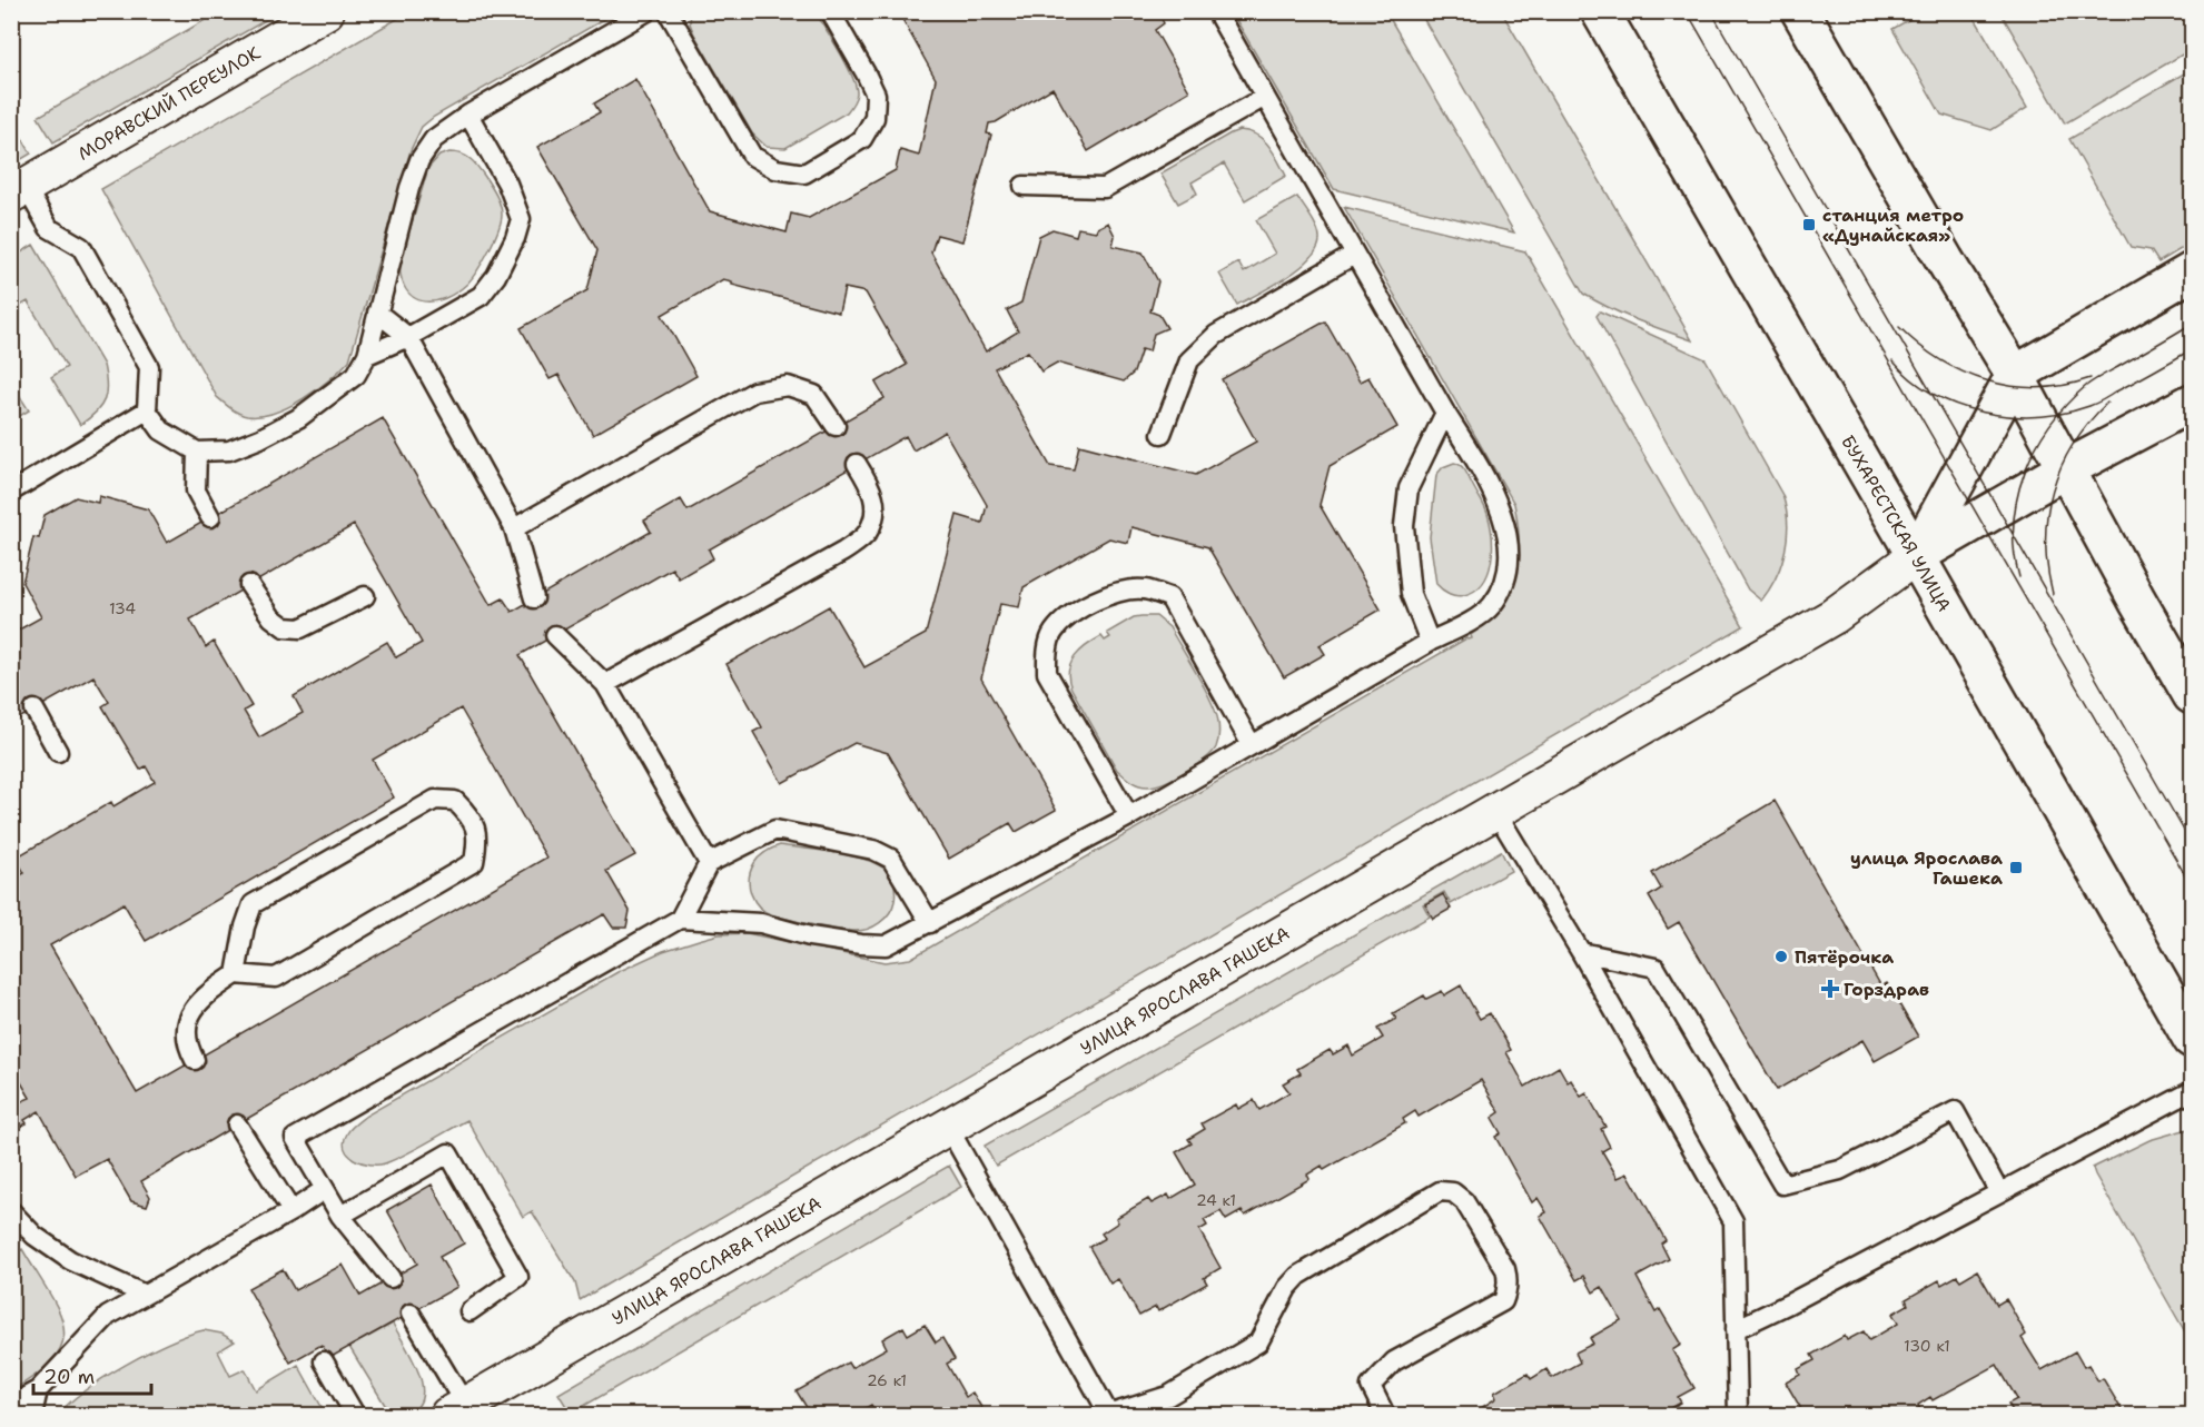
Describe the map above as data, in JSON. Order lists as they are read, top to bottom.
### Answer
{
  "streets": {
    "street": ["МОРАВСКИЙ ПЕРЕУЛОК", "БУХАРЕСТСКАЯ УЛИЦА", "УЛИЦА ЯРОСЛАВА ГАШЕКА"]
  },
  "crossings": [
    ["БУХАРЕСТСКАЯ УЛИЦА", "УЛИЦА ЯРОСЛАВА ГАШЕКА"]
  ],
  "places": {
    "transit": ["станция метро «Дунайская»", "улица Ярослава Гашека"],
    "other": ["Пятёрочка"],
    "health": ["Горздрав"]
  },
  "house_numbers": [
    "134",
    "24 к1",
    "130 к1",
    "26 к1"
  ],
  "scale_bar": "20 m"
}
